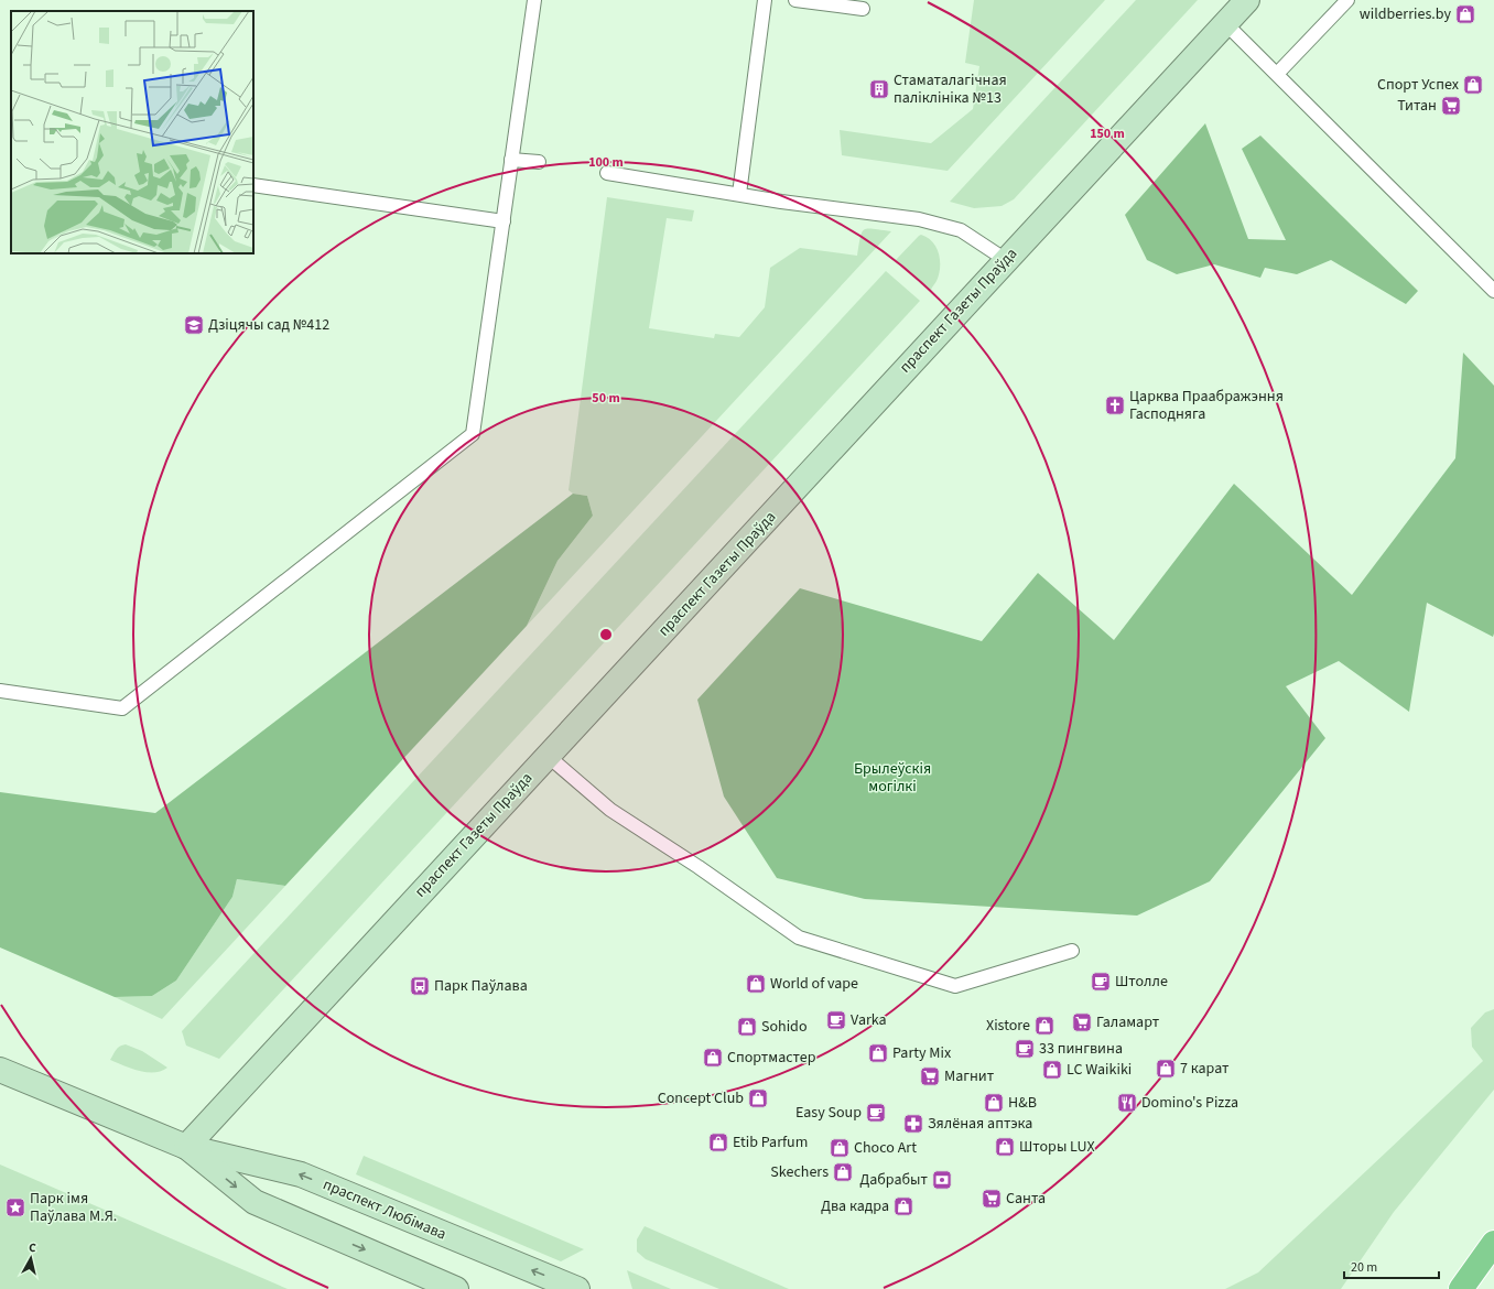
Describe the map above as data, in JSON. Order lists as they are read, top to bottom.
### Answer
{
  "streets": {
    "main road": ["праспект Газеты Праўда", "праспект Любімава"]
  },
  "crossings": [
    ["праспект Газеты Праўда", "праспект Любімава"]
  ],
  "parks": ["Брылеўскія могілкі"],
  "places": {
    "shop": [
      "wildberries.by",
      "Спорт Успех",
      "World of vape",
      "Xistore",
      "Sohido",
      "Party Mix",
      "Спортмастер",
      "7 карат",
      "LC Waikiki",
      "Concept Club",
      "H&B",
      "Etib Parfum",
      "Шторы LUX",
      "Choco Art",
      "Skechers",
      "Два кадра"
    ],
    "building": ["Стаматалагічная паліклініка №13"],
    "supermarket": [
      "Титан",
      "Галамарт",
      "Магнит",
      "Санта"
    ],
    "school or university": ["Дзіцячы сад №412"],
    "church": ["Царква Праабражэння Гасподняга"],
    "cafe": [
      "Штолле",
      "Varka",
      "33 пингвина",
      "Easy Soup"
    ],
    "bus stop": ["Парк Паўлава"],
    "restaurant": ["Domino's Pizza"],
    "pharmacy": ["Зялёная аптэка"],
    "bank": ["Дабрабыт"],
    "place": ["Парк імя Паўлава М.Я."]
  },
  "scale_bar": "20 m",
  "north": "top",
  "rings": ["150 m", "100 m", "50 m"]
}
